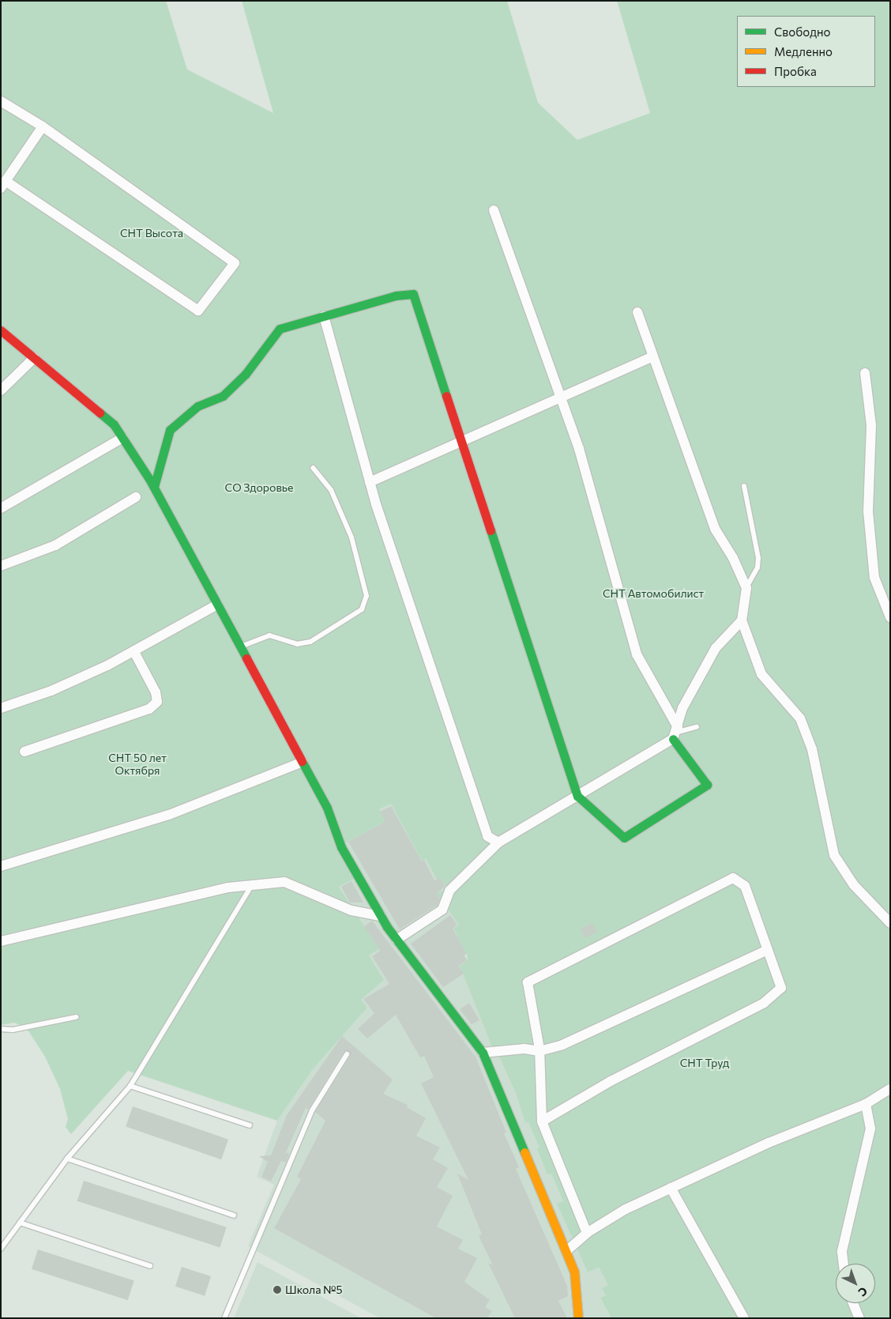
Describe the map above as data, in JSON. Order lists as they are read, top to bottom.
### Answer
{
  "parks": [
    "СНТ Высота",
    "СО Здоровье",
    "СНТ Автомобилист",
    "СНТ 50 лет Октября",
    "СНТ Труд"
  ],
  "places": ["Школа №5"],
  "legend": ["Свободно", "Медленно", "Пробка"],
  "north": "bottom right"
}
